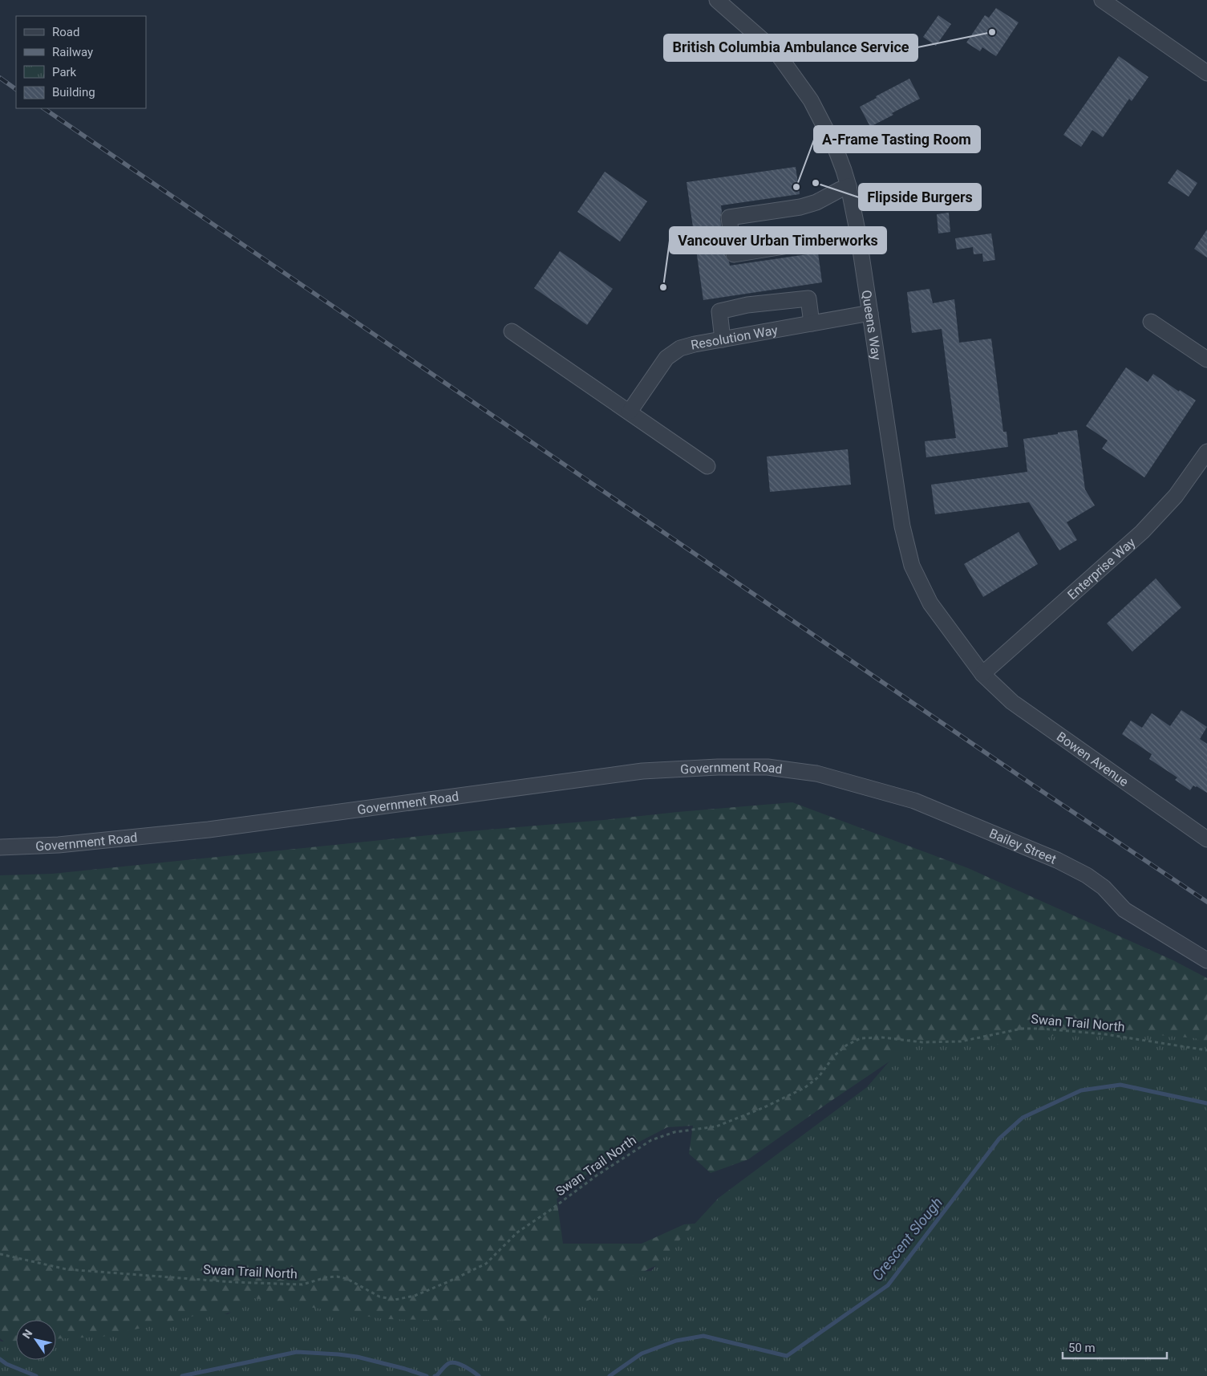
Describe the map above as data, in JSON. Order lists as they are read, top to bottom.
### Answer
{
  "streets": {
    "street": [
      "Queens Way",
      "Resolution Way",
      "Enterprise Way",
      "Bowen Avenue",
      "Government Road",
      "Bailey Street"
    ],
    "path": ["Swan Trail North"]
  },
  "crossings": [
    ["Queens Way", "Resolution Way"],
    ["Queens Way", "Enterprise Way"],
    ["Queens Way", "Bowen Avenue"],
    ["Enterprise Way", "Bowen Avenue"],
    ["Government Road", "Bailey Street"]
  ],
  "water": ["Crescent Slough"],
  "places": [
    "British Columbia Ambulance Service",
    "Flipside Burgers",
    "A-Frame Tasting Room",
    "Vancouver Urban Timberworks"
  ],
  "legend": [
    "Road",
    "Railway",
    "Park",
    "Building"
  ],
  "scale_bar": "50 m",
  "north": "top left"
}
